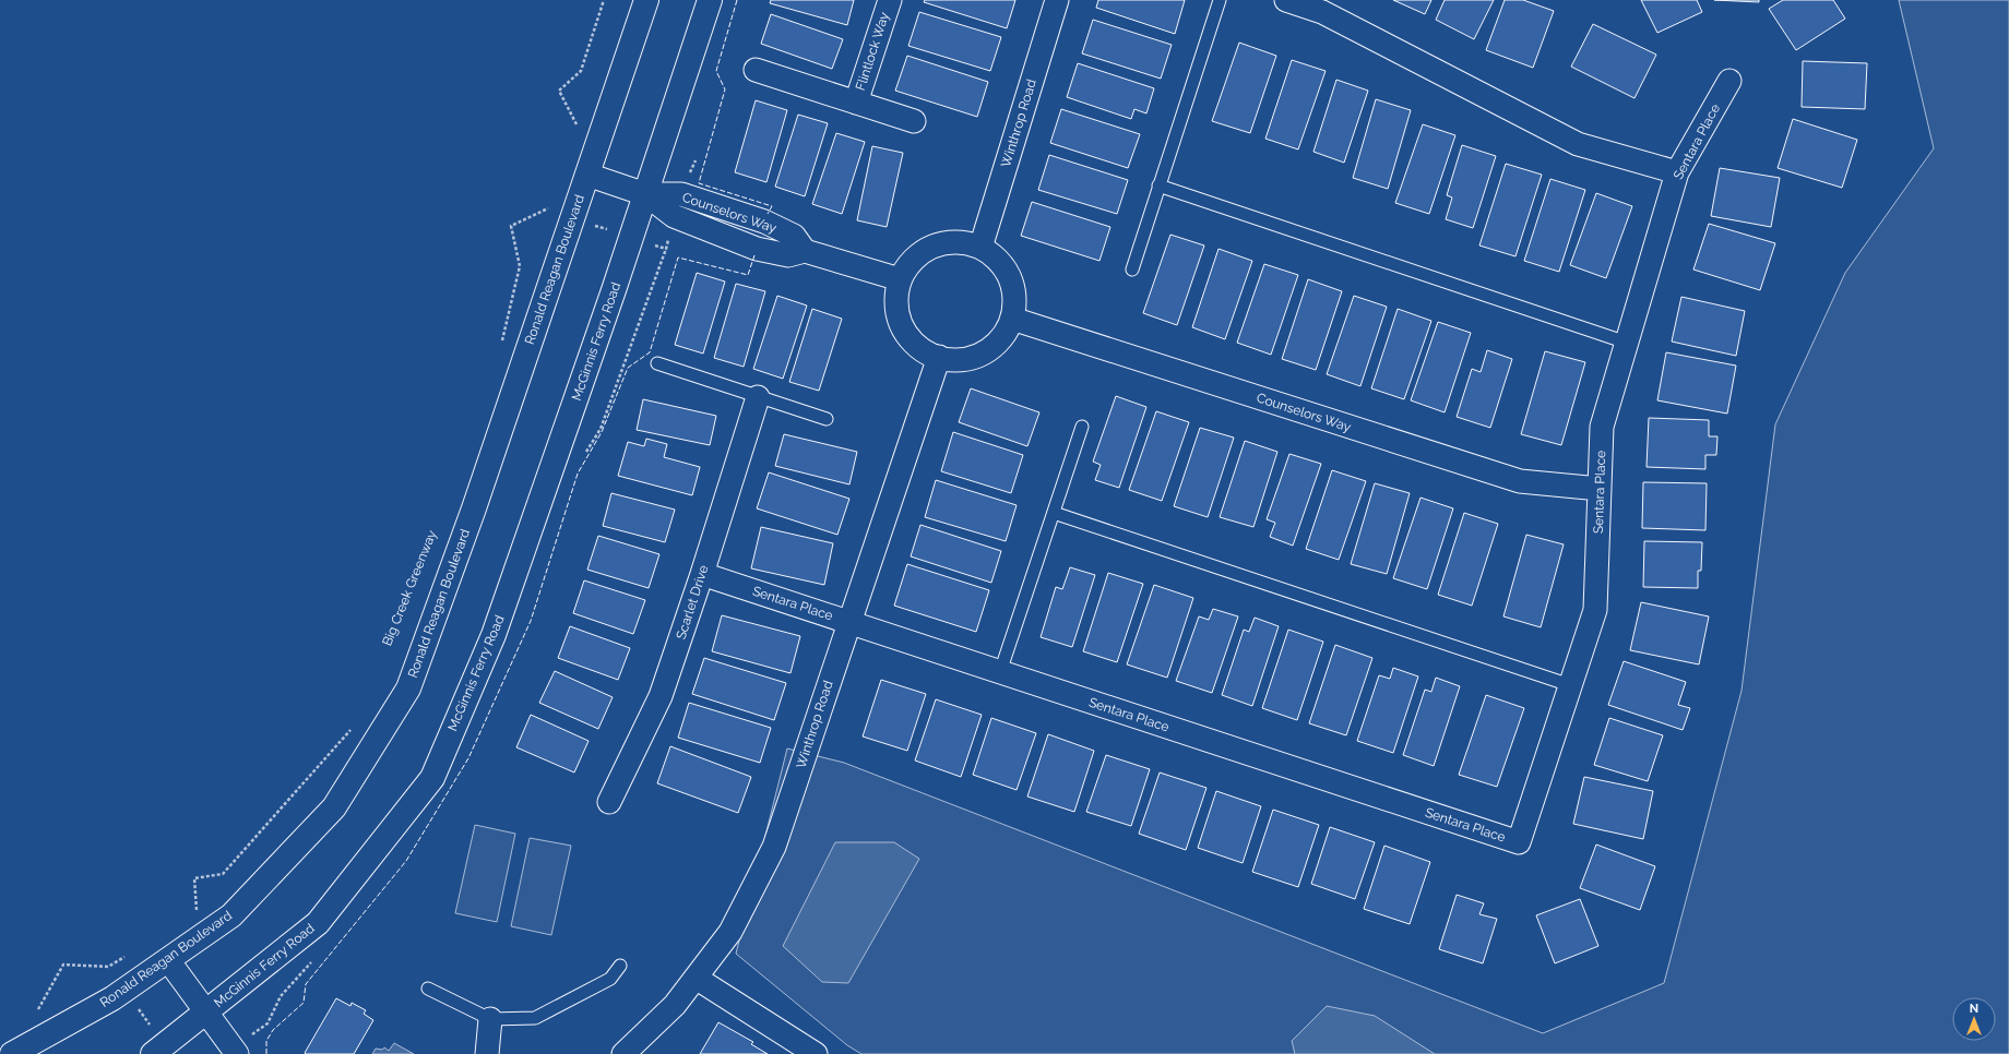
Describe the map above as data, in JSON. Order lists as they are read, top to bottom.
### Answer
{
  "streets": {
    "main road": ["Ronald Reagan Boulevard", "McGinnis Ferry Road"],
    "street": [
      "Flintlock Way",
      "Winthrop Road",
      "Sentara Place",
      "Counselors Way",
      "Scarlet Drive"
    ]
  },
  "crossings": [
    ["Winthrop Road", "Sentara Place"],
    ["Winthrop Road", "Counselors Way"],
    ["Sentara Place", "Counselors Way"],
    ["Sentara Place", "Scarlet Drive"],
    ["Counselors Way", "Ronald Reagan Boulevard"],
    ["Counselors Way", "McGinnis Ferry Road"]
  ],
  "north": "top"
}
